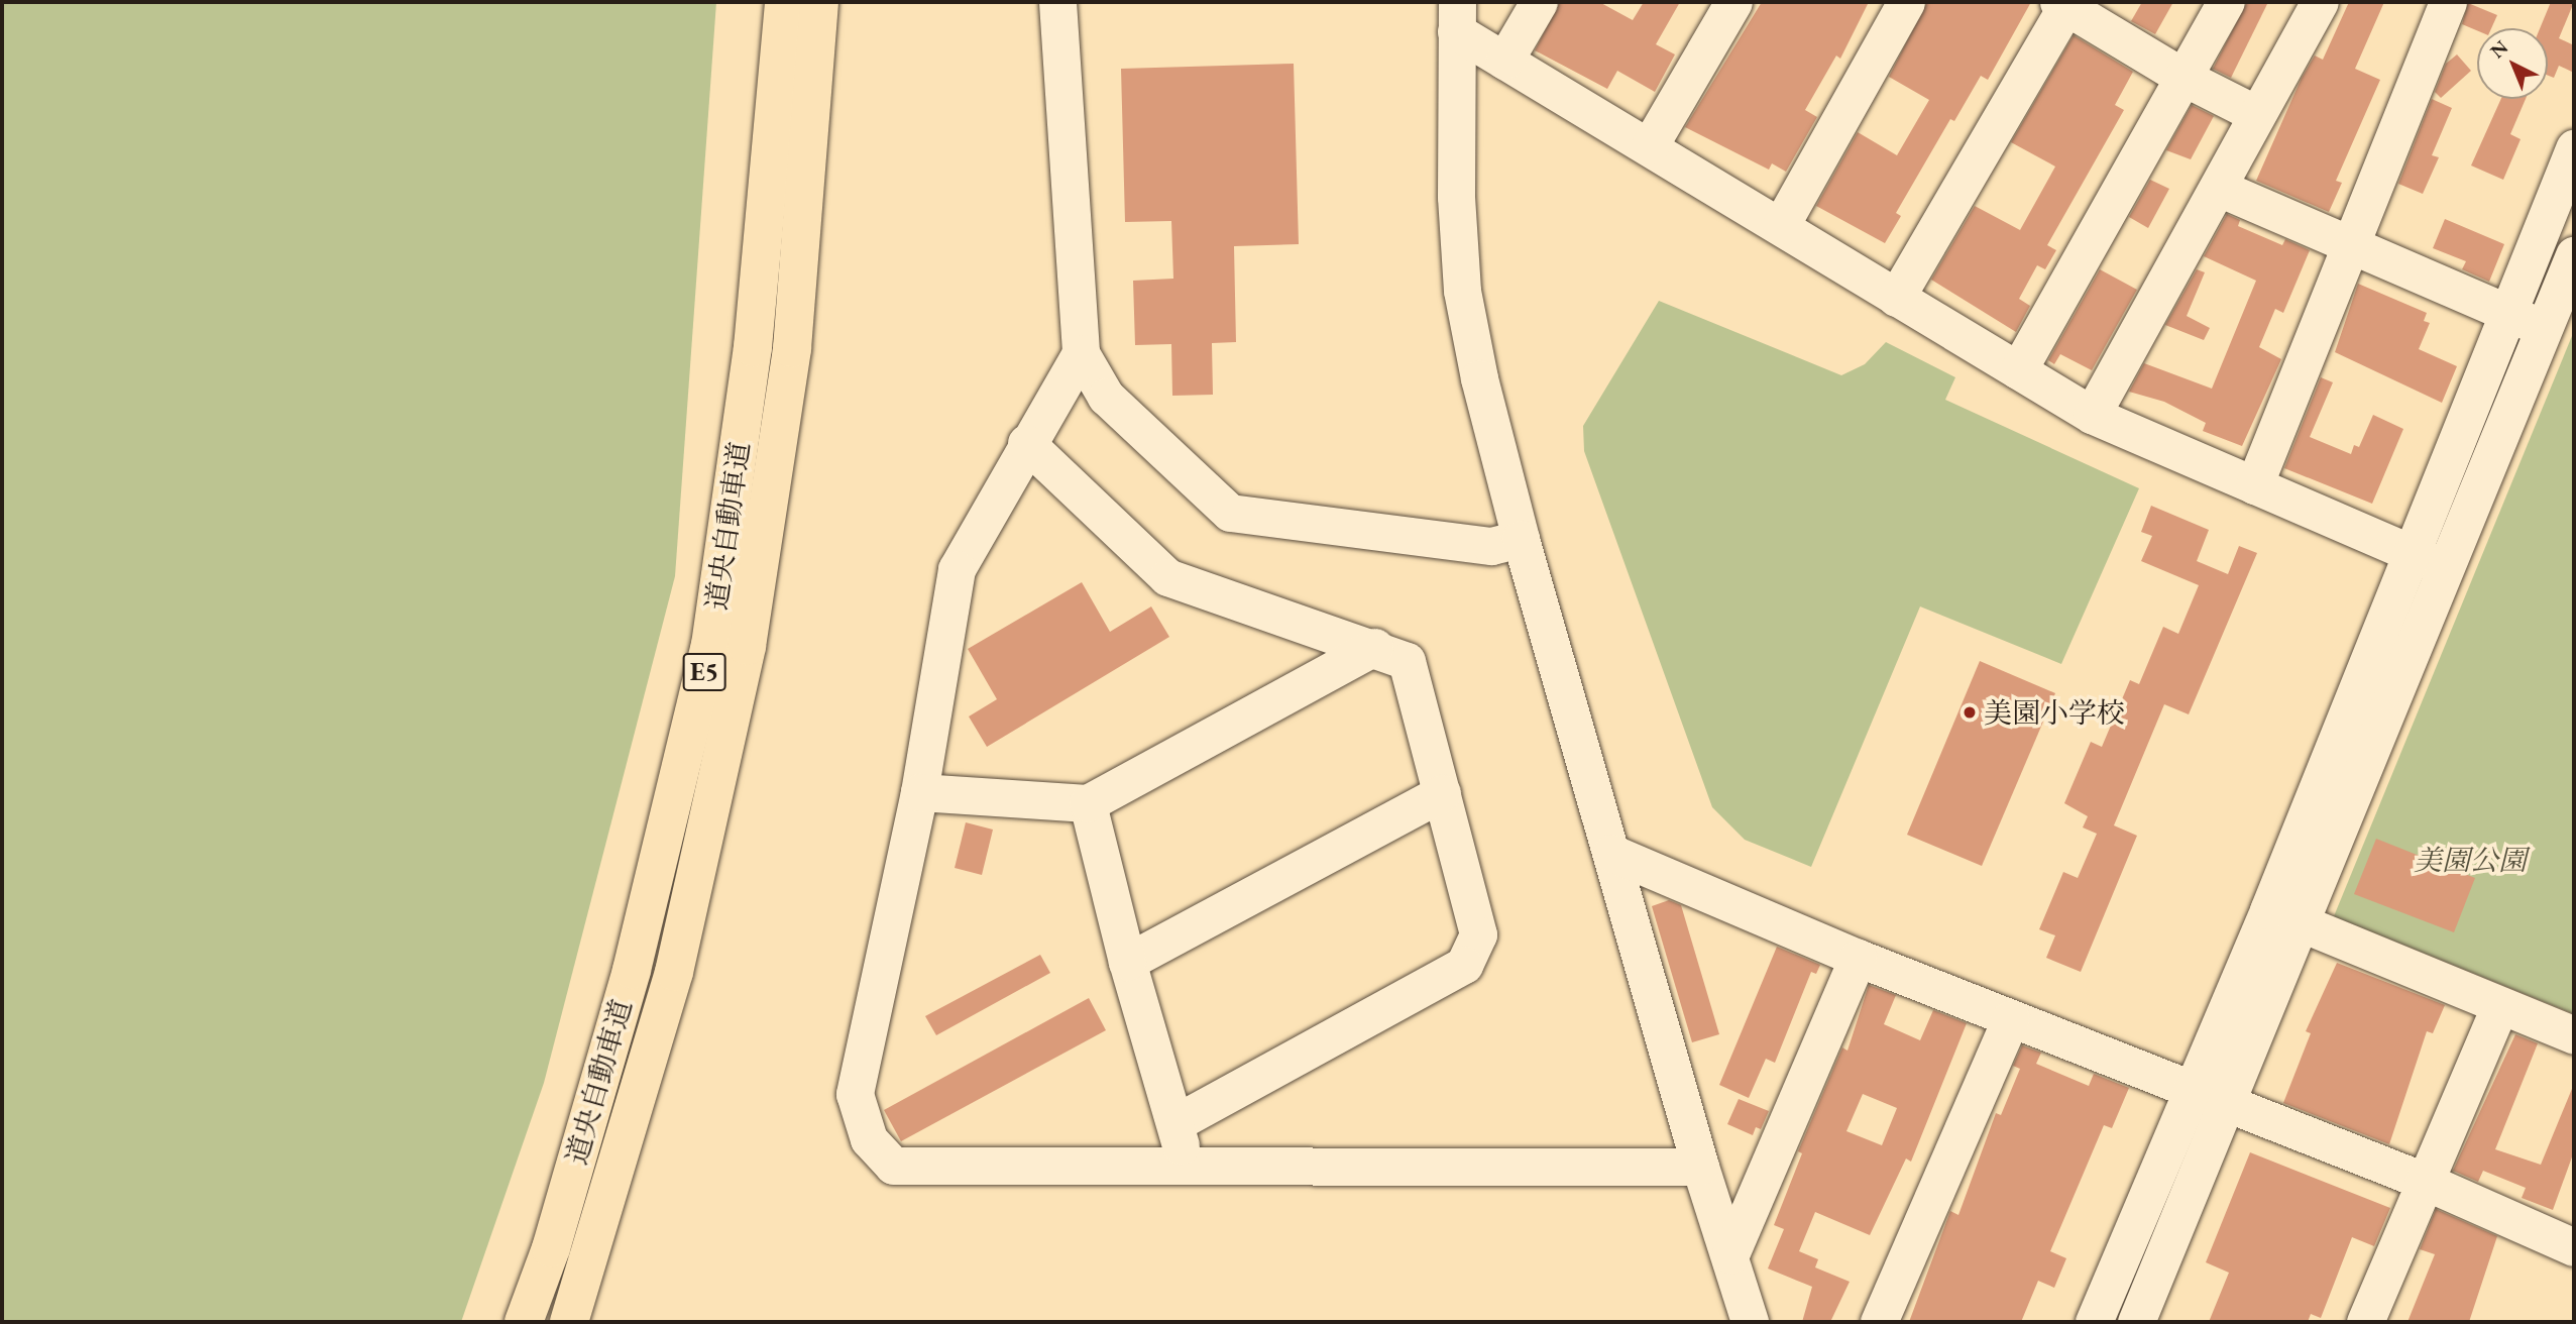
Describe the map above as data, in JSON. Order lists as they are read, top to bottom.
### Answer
{
  "streets": {
    "highway": ["道央自動車道", "E5"]
  },
  "parks": ["美園公園"],
  "places": ["美園小学校"],
  "north": "top left"
}
